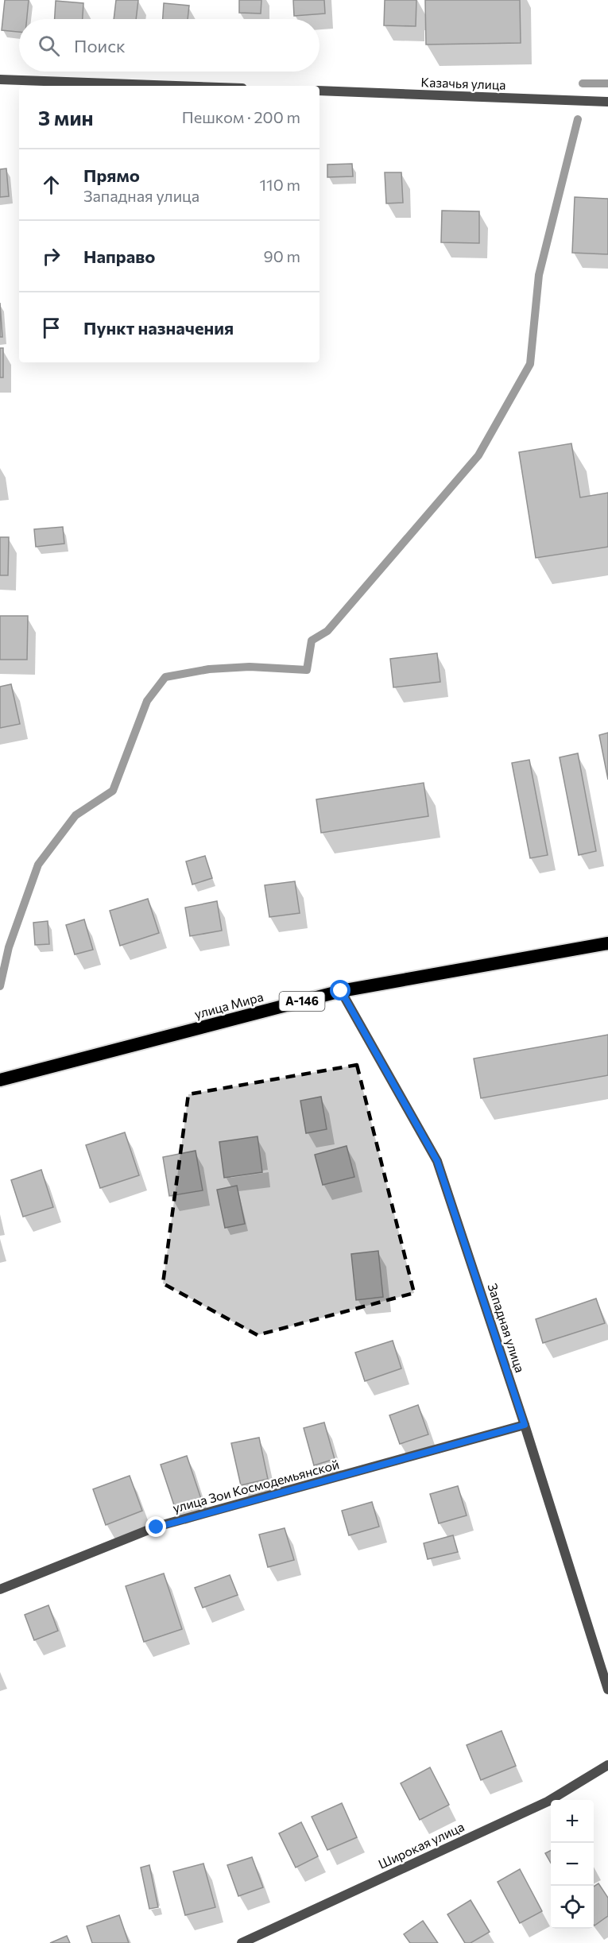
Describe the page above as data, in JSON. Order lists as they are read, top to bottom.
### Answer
{
  "streets": {
    "highway": ["А-146", "улица Мира"],
    "street": [
      "Казачья улица",
      "Западная улица",
      "улица Зои Космодемьянской",
      "Широкая улица"
    ]
  },
  "crossings": [
    ["улица Мира", "Западная улица"],
    ["Западная улица", "улица Зои Космодемьянской"]
  ],
  "page": {
    "search": "Поиск",
    "heading": ["3 мин", "Пешком · 200 m"],
    "list": [
      ["Прямо", "Западная улица", "110 m"],
      ["Направо", "90 m"],
      "Пункт назначения"
    ],
    "map_buttons": ["+", "−"]
  }
}
